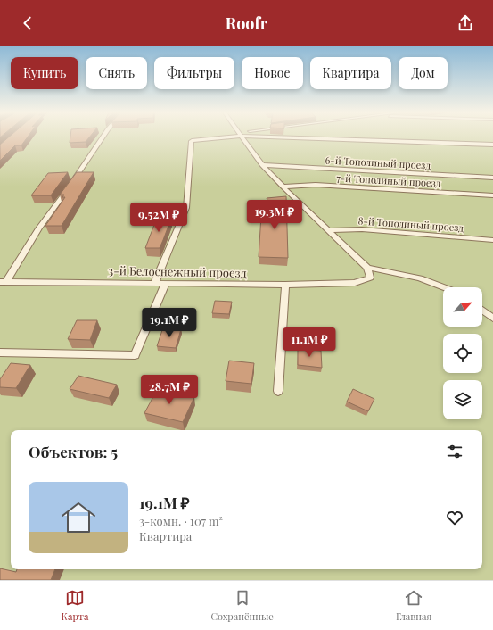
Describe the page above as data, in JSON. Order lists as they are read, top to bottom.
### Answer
{
  "streets": {
    "lane": [
      "6-й Тополиный проезд",
      "7-й Тополиный проезд",
      "8-й Тополиный проезд",
      "3-й Белоснежный проезд"
    ]
  },
  "north": "top right",
  "page": {
    "header": "Roofr",
    "chip": [
      "Купить",
      "Снять",
      "Фильтры",
      "Новое",
      "Квартира",
      "Дом"
    ],
    "price": [
      "19.3M ₽",
      "9.52M ₽",
      "19.1M ₽",
      "11.1M ₽",
      "28.7M ₽"
    ],
    "heading": "Объектов: 5",
    "list": [
      {
        "name": "19.1M ₽",
        "note": "3-комн. · 107 m² · Квартира"
      }
    ],
    "tabs": ["Карта", "Сохранённые", "Главная"]
  }
}
